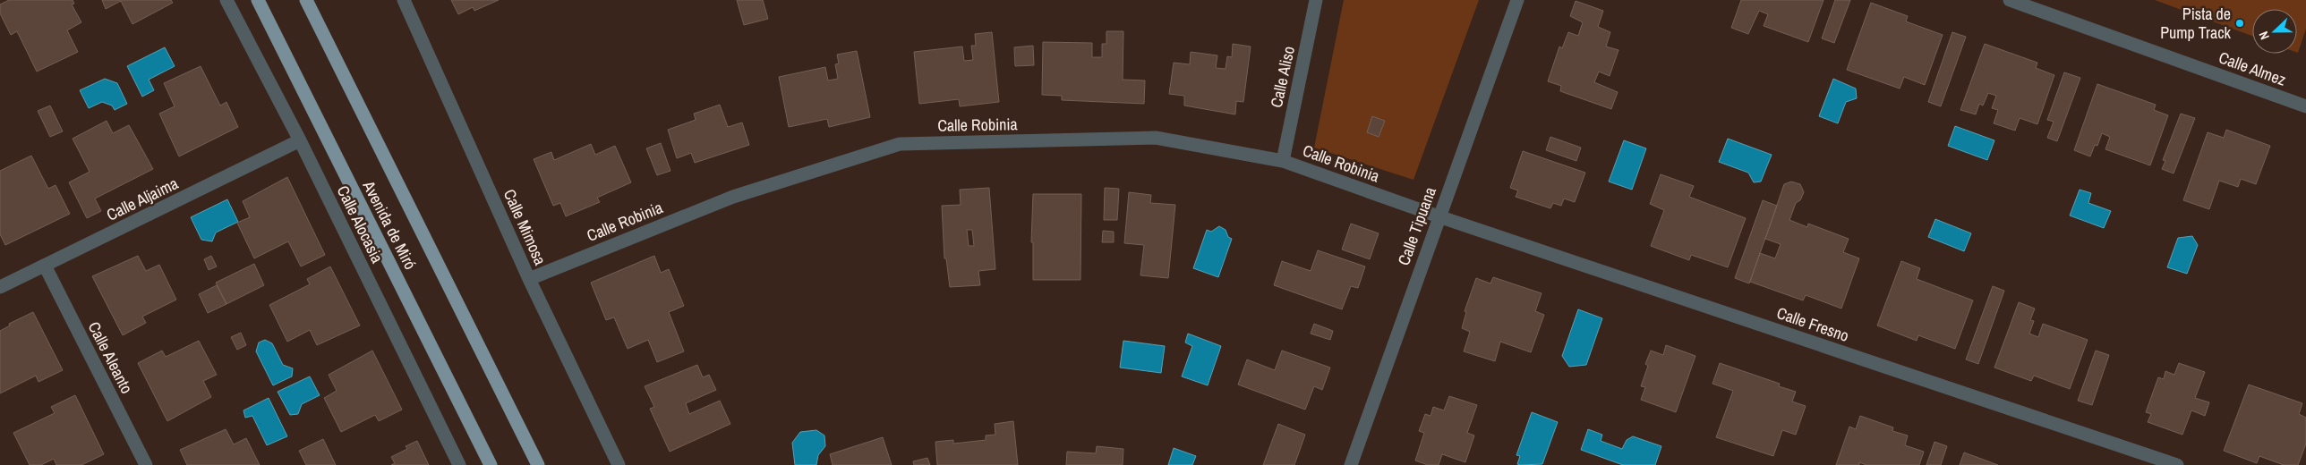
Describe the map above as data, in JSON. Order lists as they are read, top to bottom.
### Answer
{
  "streets": {
    "main road": ["Avenida de Miró"],
    "street": [
      "Calle Almez",
      "Calle Aliso",
      "Calle Robinia",
      "Calle Aljaima",
      "Calle Alocasia",
      "Calle Tipuana",
      "Calle Mimosa",
      "Calle Fresno",
      "Calle Aleanto"
    ]
  },
  "crossings": [
    ["Calle Aliso", "Calle Robinia"],
    ["Calle Robinia", "Calle Tipuana"],
    ["Calle Robinia", "Calle Mimosa"],
    ["Calle Robinia", "Calle Fresno"],
    ["Calle Aljaima", "Calle Alocasia"],
    ["Calle Aljaima", "Calle Aleanto"],
    ["Calle Tipuana", "Calle Fresno"]
  ],
  "places": ["Pista de Pump Track"],
  "north": "left"
}
